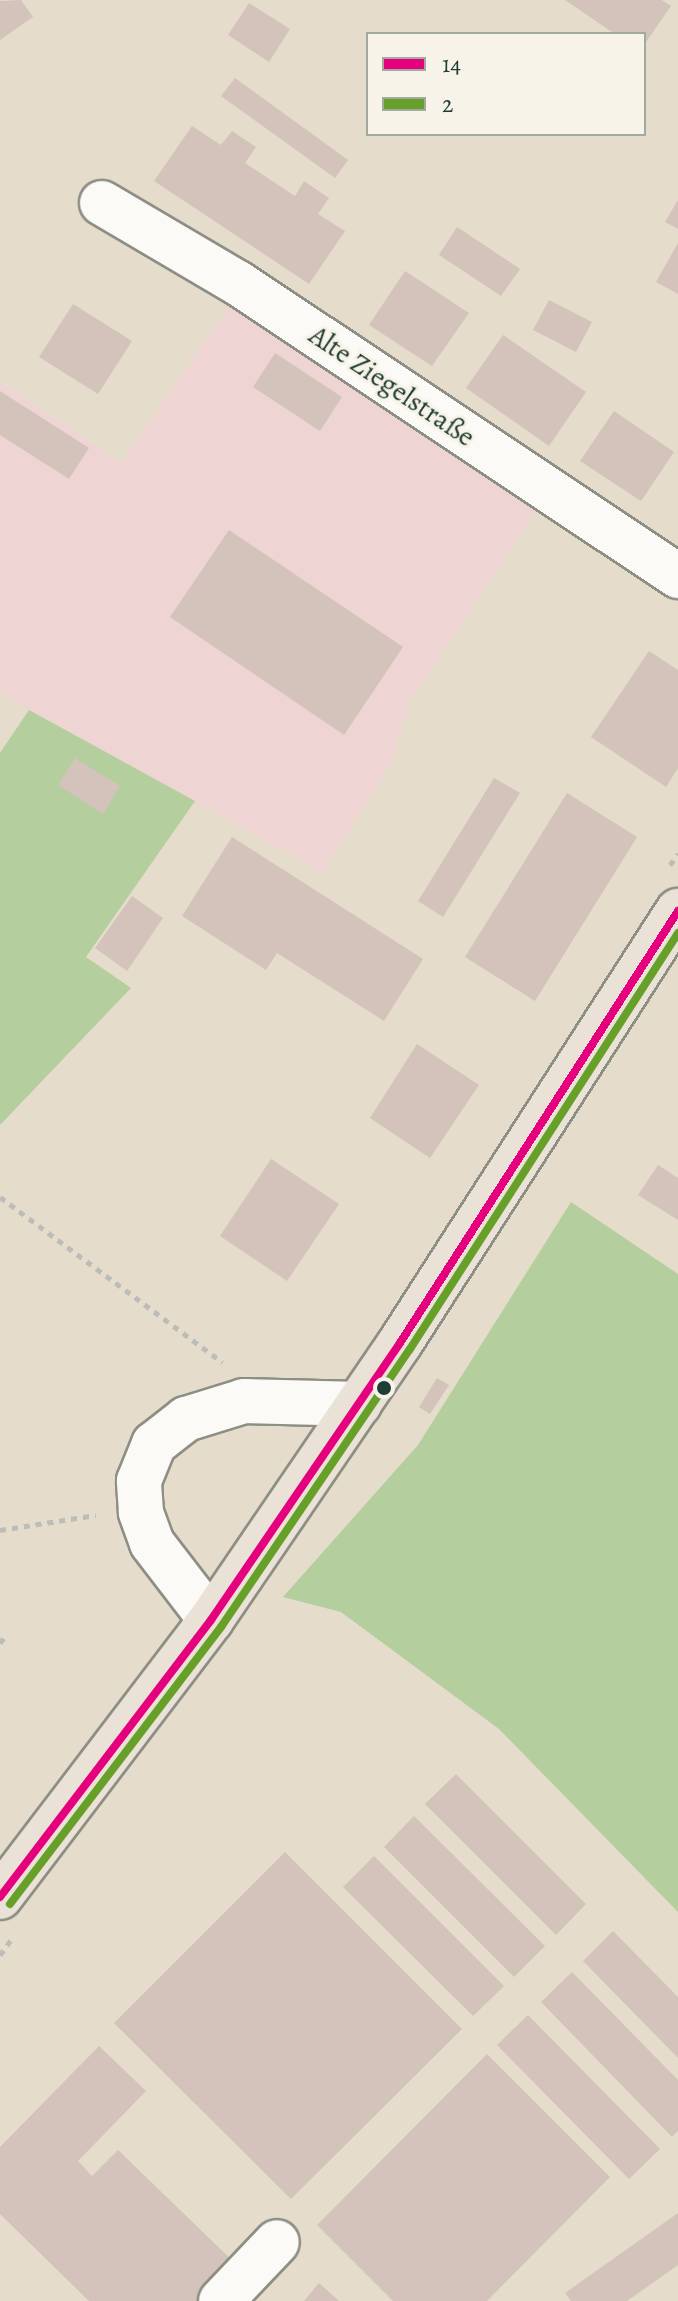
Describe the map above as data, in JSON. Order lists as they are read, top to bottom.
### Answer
{
  "streets": {
    "street": ["Alte Ziegelstraße"]
  },
  "lines": ["transit line 14", "transit line 2"],
  "legend": ["14", "2"]
}
